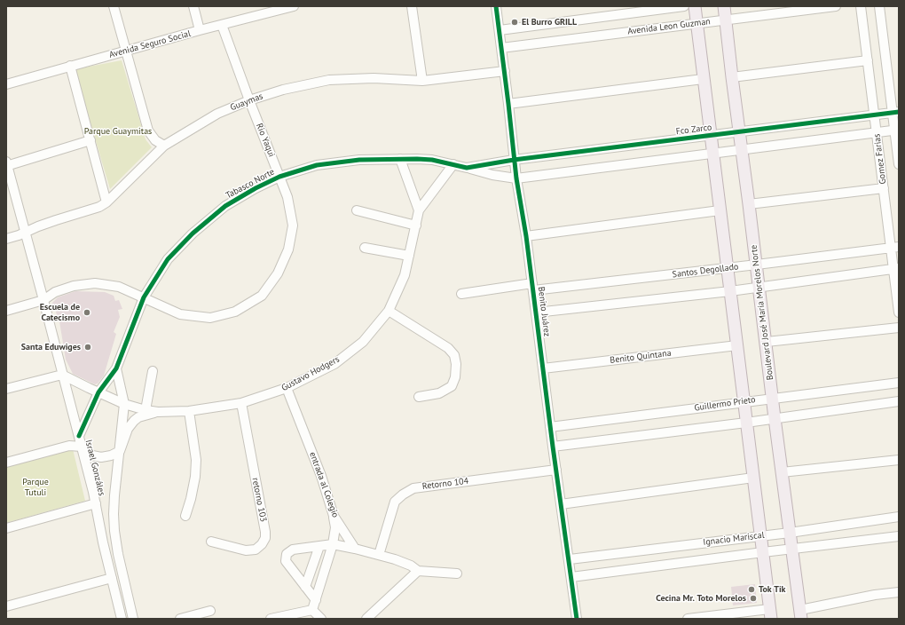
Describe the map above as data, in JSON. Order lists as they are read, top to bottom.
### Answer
{
  "streets": {
    "main road": ["Boulevard José María Morelos Norte"],
    "street": [
      "Avenida Leon Guzman",
      "Avenida Seguro Social",
      "Guaymas",
      "Fco Zarco",
      "Rio Yaqui",
      "Gomez Farias",
      "Tabasco Norte",
      "Santos Degollado",
      "Benito Juárez",
      "Benito Quintana",
      "Gustavo Hodgers",
      "Guillermo Prieto",
      "Israel Gonzáles",
      "Retorno 104",
      "entrada al Colegio",
      "retorno 103",
      "Ignacio Mariscal"
    ]
  },
  "crossings": [
    ["Avenida Leon Guzman", "Benito Juárez"],
    ["Avenida Leon Guzman", "Boulevard José María Morelos Norte"],
    ["Avenida Seguro Social", "Rio Yaqui"],
    ["Guaymas", "Rio Yaqui"],
    ["Guaymas", "Benito Juárez"],
    ["Guaymas", "Israel Gonzáles"],
    ["Fco Zarco", "Gomez Farias"],
    ["Fco Zarco", "Tabasco Norte"],
    ["Fco Zarco", "Benito Juárez"],
    ["Fco Zarco", "Boulevard José María Morelos Norte"],
    ["Rio Yaqui", "Tabasco Norte"],
    ["Rio Yaqui", "Israel Gonzáles"],
    ["Gomez Farias", "Santos Degollado"],
    ["Tabasco Norte", "Benito Juárez"],
    ["Tabasco Norte", "Gustavo Hodgers"],
    ["Tabasco Norte", "Israel Gonzáles"],
    ["Santos Degollado", "Benito Juárez"],
    ["Santos Degollado", "Boulevard José María Morelos Norte"],
    ["Benito Juárez", "Benito Quintana"],
    ["Benito Juárez", "Guillermo Prieto"],
    ["Benito Juárez", "Retorno 104"],
    ["Benito Juárez", "Ignacio Mariscal"],
    ["Boulevard José María Morelos Norte", "Guillermo Prieto"],
    ["Boulevard José María Morelos Norte", "Ignacio Mariscal"],
    ["Gustavo Hodgers", "Israel Gonzáles"],
    ["Gustavo Hodgers", "entrada al Colegio"],
    ["Gustavo Hodgers", "retorno 103"]
  ],
  "parks": ["Parque Guaymitas", "Parque Tutuli"],
  "places": [
    "El Burro GRILL",
    "Escuela de Catecismo",
    "Santa Eduwiges",
    "Tok Tik",
    "Cecina Mr. Toto Morelos"
  ]
}
